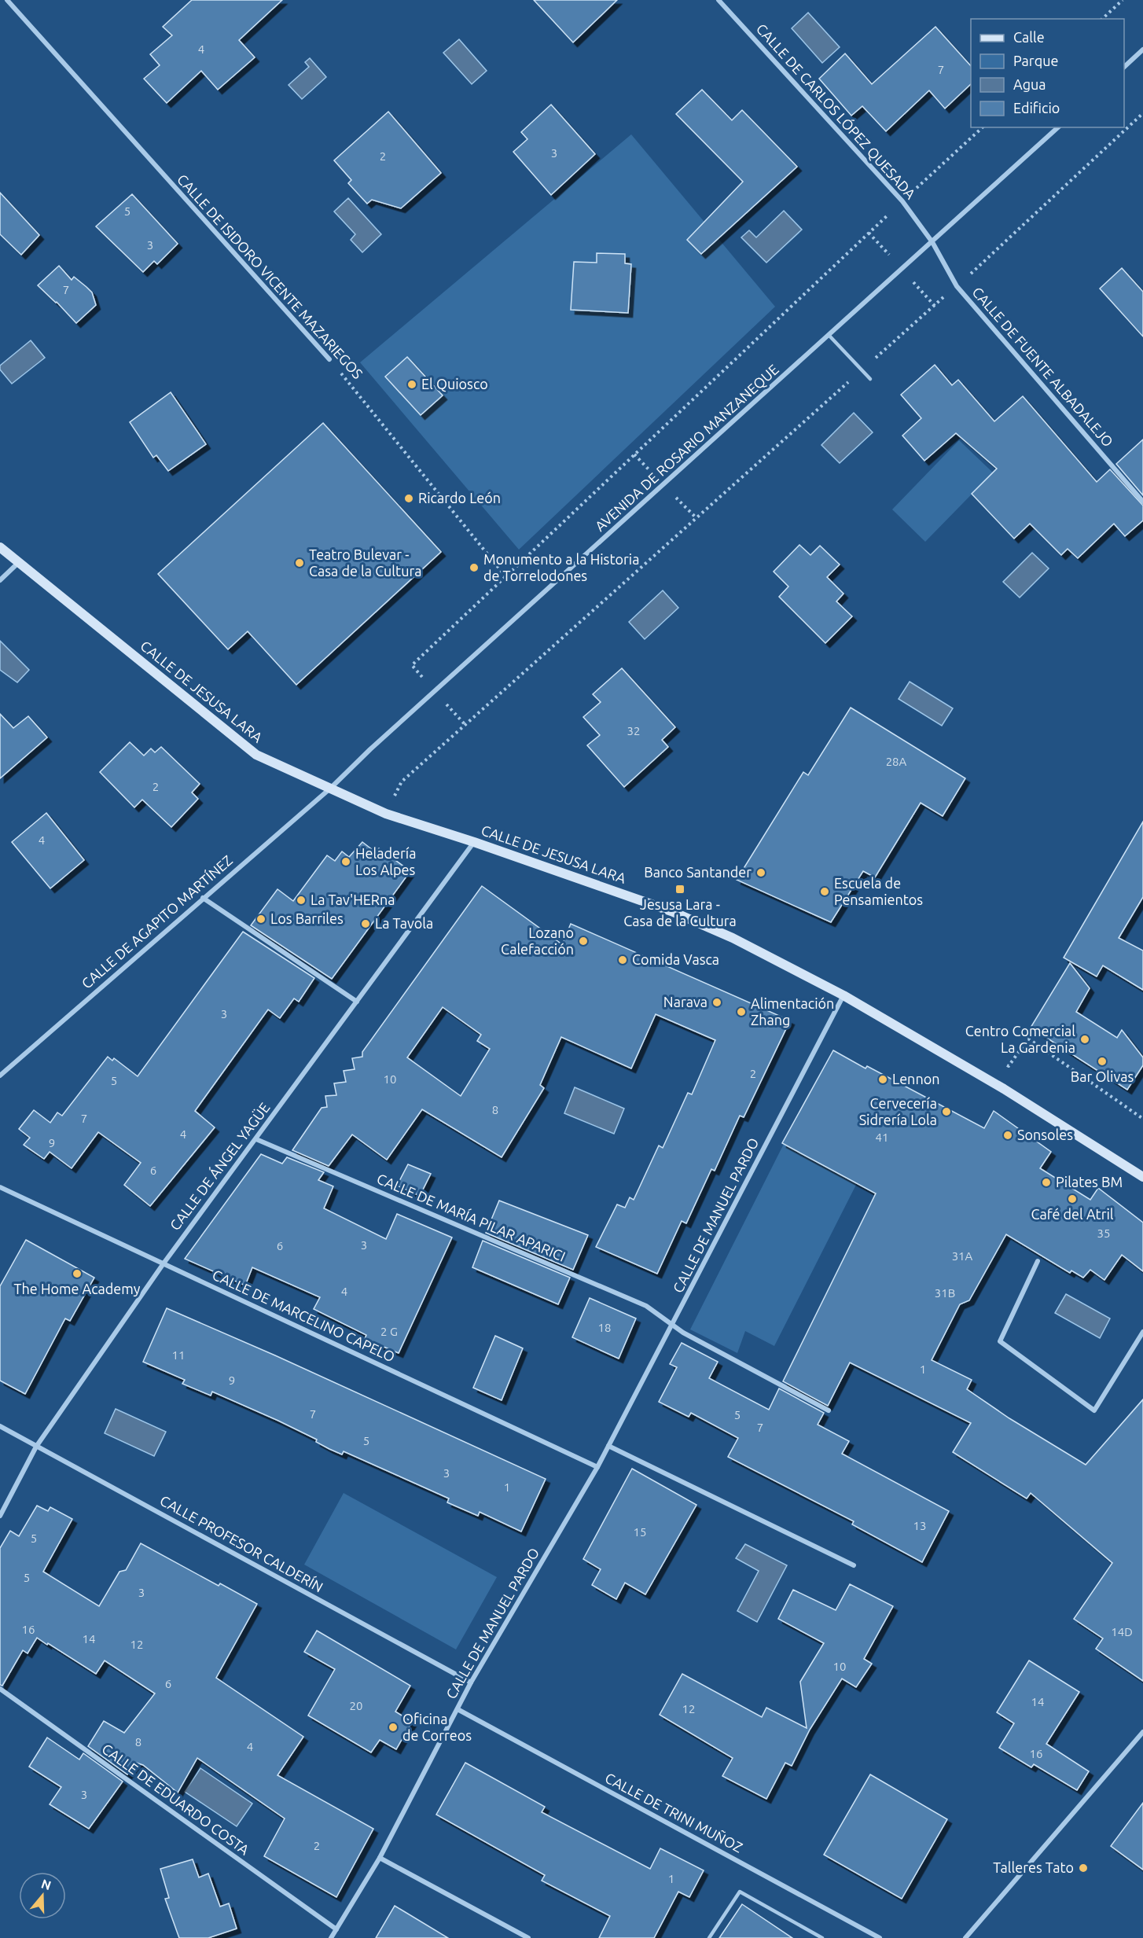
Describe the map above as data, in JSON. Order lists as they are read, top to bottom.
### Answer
{
  "streets": {
    "main road": ["CALLE DE JESUSA LARA"],
    "street": [
      "CALLE DE CARLOS LÓPEZ QUESADA",
      "CALLE DE ISIDORO VICENTE MAZARIEGOS",
      "CALLE DE FUENTE ALBADALEJO",
      "AVENIDA DE ROSARIO MANZANEQUE",
      "CALLE DE AGAPITO MARTÍNEZ",
      "CALLE DE ÁNGEL YAGÜE",
      "CALLE DE MANUEL PARDO",
      "CALLE DE MARÍA PILAR APARICI",
      "CALLE DE MARCELINO CAPELO",
      "CALLE PROFESOR CALDERÍN",
      "CALLE DE EDUARDO COSTA",
      "CALLE DE TRINI MUÑOZ"
    ]
  },
  "crossings": [
    ["CALLE DE CARLOS LÓPEZ QUESADA", "CALLE DE FUENTE ALBADALEJO"],
    ["CALLE DE CARLOS LÓPEZ QUESADA", "AVENIDA DE ROSARIO MANZANEQUE"],
    ["CALLE DE FUENTE ALBADALEJO", "AVENIDA DE ROSARIO MANZANEQUE"],
    ["AVENIDA DE ROSARIO MANZANEQUE", "CALLE DE JESUSA LARA"],
    ["AVENIDA DE ROSARIO MANZANEQUE", "CALLE DE AGAPITO MARTÍNEZ"],
    ["CALLE DE JESUSA LARA", "CALLE DE AGAPITO MARTÍNEZ"],
    ["CALLE DE JESUSA LARA", "CALLE DE ÁNGEL YAGÜE"],
    ["CALLE DE JESUSA LARA", "CALLE DE MANUEL PARDO"],
    ["CALLE DE ÁNGEL YAGÜE", "CALLE DE MARÍA PILAR APARICI"],
    ["CALLE DE ÁNGEL YAGÜE", "CALLE DE MARCELINO CAPELO"],
    ["CALLE DE ÁNGEL YAGÜE", "CALLE PROFESOR CALDERÍN"],
    ["CALLE DE MANUEL PARDO", "CALLE DE MARÍA PILAR APARICI"],
    ["CALLE DE MANUEL PARDO", "CALLE DE MARCELINO CAPELO"],
    ["CALLE DE MANUEL PARDO", "CALLE PROFESOR CALDERÍN"],
    ["CALLE DE MANUEL PARDO", "CALLE DE EDUARDO COSTA"],
    ["CALLE DE MANUEL PARDO", "CALLE DE TRINI MUÑOZ"]
  ],
  "places": {
    "other": [
      "El Quiosco",
      "Ricardo León",
      "Teatro Bulevar - Casa de la Cultura",
      "Monumento a la Historia de Torrelodones",
      "Heladería Los Alpes",
      "Banco Santander",
      "Escuela de Pensamientos",
      "La Tav'HERna",
      "Los Barriles",
      "La Tavola",
      "Lozano Calefacción",
      "Comida Vasca",
      "Narava",
      "Alimentación Zhang",
      "Centro Comercial La Gardenia",
      "Bar Olivas",
      "Lennon",
      "Cervecería Sidrería Lola",
      "Sonsoles",
      "Pilates BM",
      "Café del Atril",
      "The Home Academy",
      "Oficina de Correos",
      "Talleres Tato"
    ],
    "transit": ["Jesusa Lara - Casa de la Cultura"]
  },
  "house_numbers": [
    "4",
    "7",
    "3",
    "2",
    "5",
    "3",
    "7",
    "32",
    "28A",
    "2",
    "4",
    "3",
    "2",
    "10",
    "5",
    "8",
    "7",
    "4",
    "41",
    "9",
    "6",
    "35",
    "3",
    "6",
    "31A",
    "4",
    "31B",
    "18",
    "2 G",
    "11",
    "1",
    "9",
    "7",
    "5",
    "7",
    "5",
    "3",
    "1",
    "13",
    "15",
    "5",
    "5",
    "3",
    "16",
    "14D",
    "14",
    "12",
    "10",
    "6",
    "14",
    "20",
    "12",
    "8",
    "4",
    "16",
    "3",
    "2",
    "1"
  ],
  "legend": [
    "Calle",
    "Parque",
    "Agua",
    "Edificio"
  ],
  "north": "top"
}
